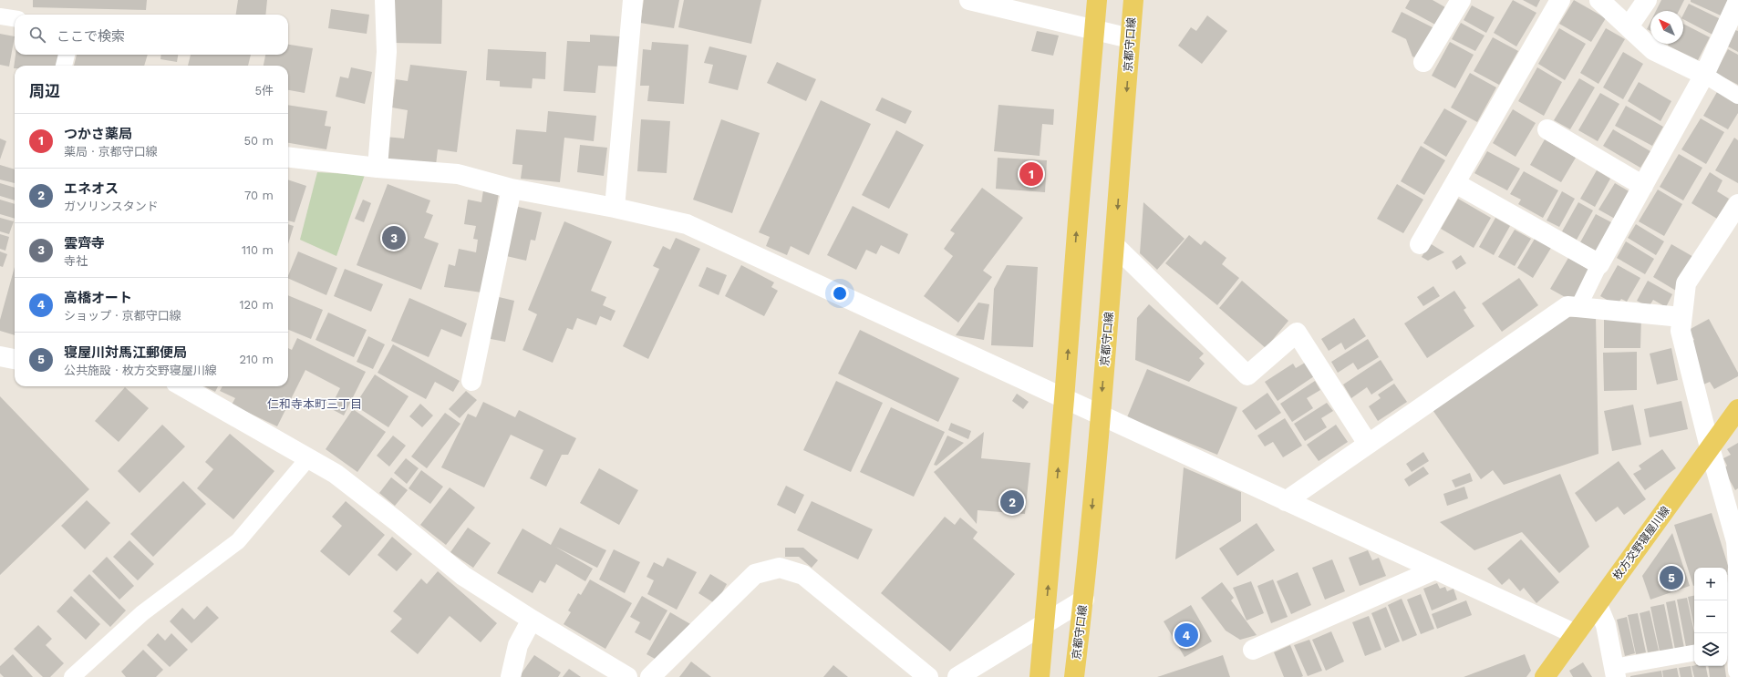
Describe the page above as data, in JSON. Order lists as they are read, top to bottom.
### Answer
{
  "streets": {
    "main road": ["京都守口線", "枚方交野寝屋川線"]
  },
  "districts": ["仁和寺本町三丁目"],
  "north": "top left",
  "page": {
    "search": "ここで検索",
    "heading": ["周辺", "5件"],
    "list": [
      {
        "mark": "1",
        "name": "つかさ薬局",
        "note": "薬局 · 京都守口線",
        "value": "50 m"
      },
      {
        "mark": "2",
        "name": "エネオス",
        "note": "ガソリンスタンド",
        "value": "70 m"
      },
      {
        "mark": "3",
        "name": "雲齊寺",
        "note": "寺社",
        "value": "110 m"
      },
      {
        "mark": "4",
        "name": "高橋オート",
        "note": "ショップ · 京都守口線",
        "value": "120 m"
      },
      {
        "mark": "5",
        "name": "寝屋川対馬江郵便局",
        "note": "公共施設 · 枚方交野寝屋川線",
        "value": "210 m"
      }
    ],
    "pins": [
      "1",
      "3",
      "2",
      "5",
      "4"
    ],
    "map_buttons": ["+", "−"]
  }
}
